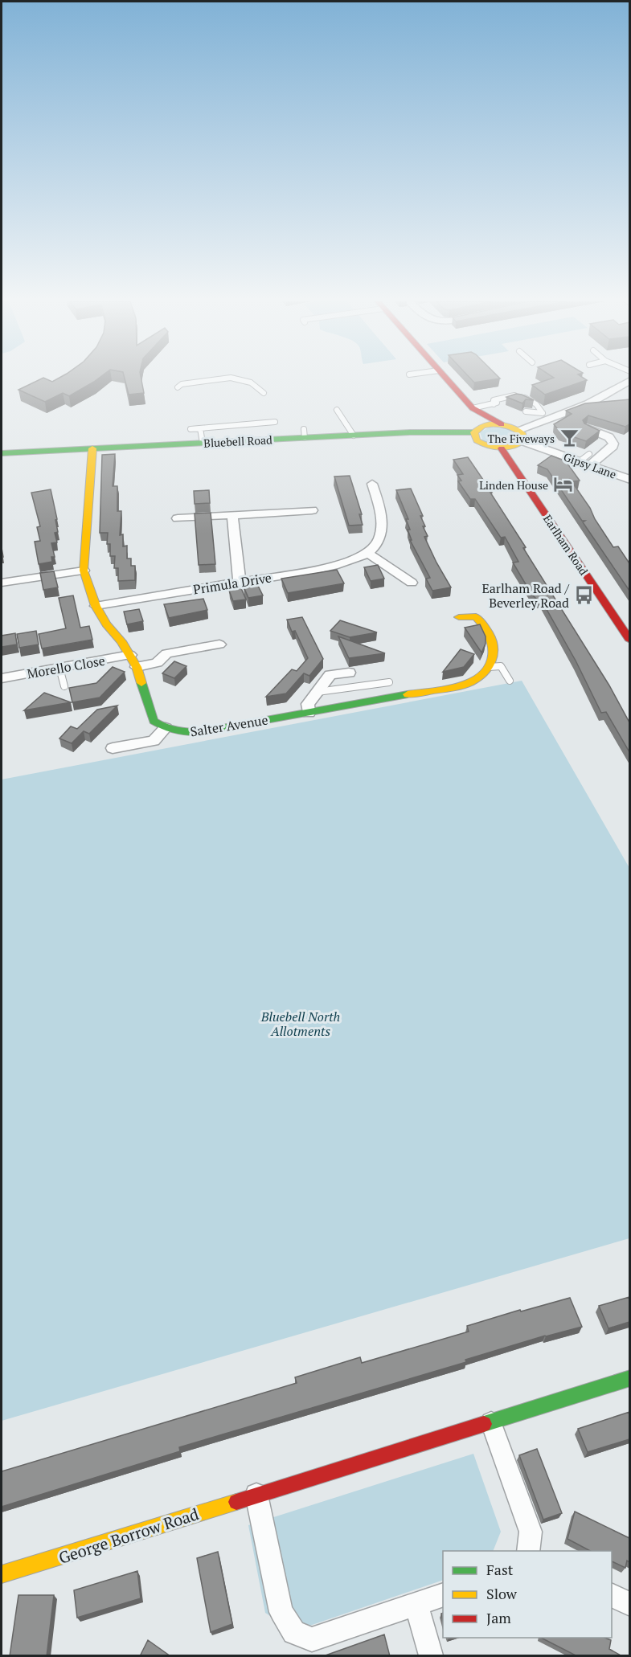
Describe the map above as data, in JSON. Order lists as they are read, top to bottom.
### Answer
{
  "streets": {
    "street": [
      "Bluebell Road",
      "Gipsy Lane",
      "Earlham Road",
      "Primula Drive",
      "Morello Close",
      "Salter Avenue",
      "George Borrow Road"
    ]
  },
  "parks": ["Bluebell North Allotments"],
  "places": {
    "bar": ["The Fiveways"],
    "hotel": ["Linden House"],
    "bus stop": ["Earlham Road / Beverley Road"]
  },
  "legend": ["Fast", "Slow", "Jam"]
}
